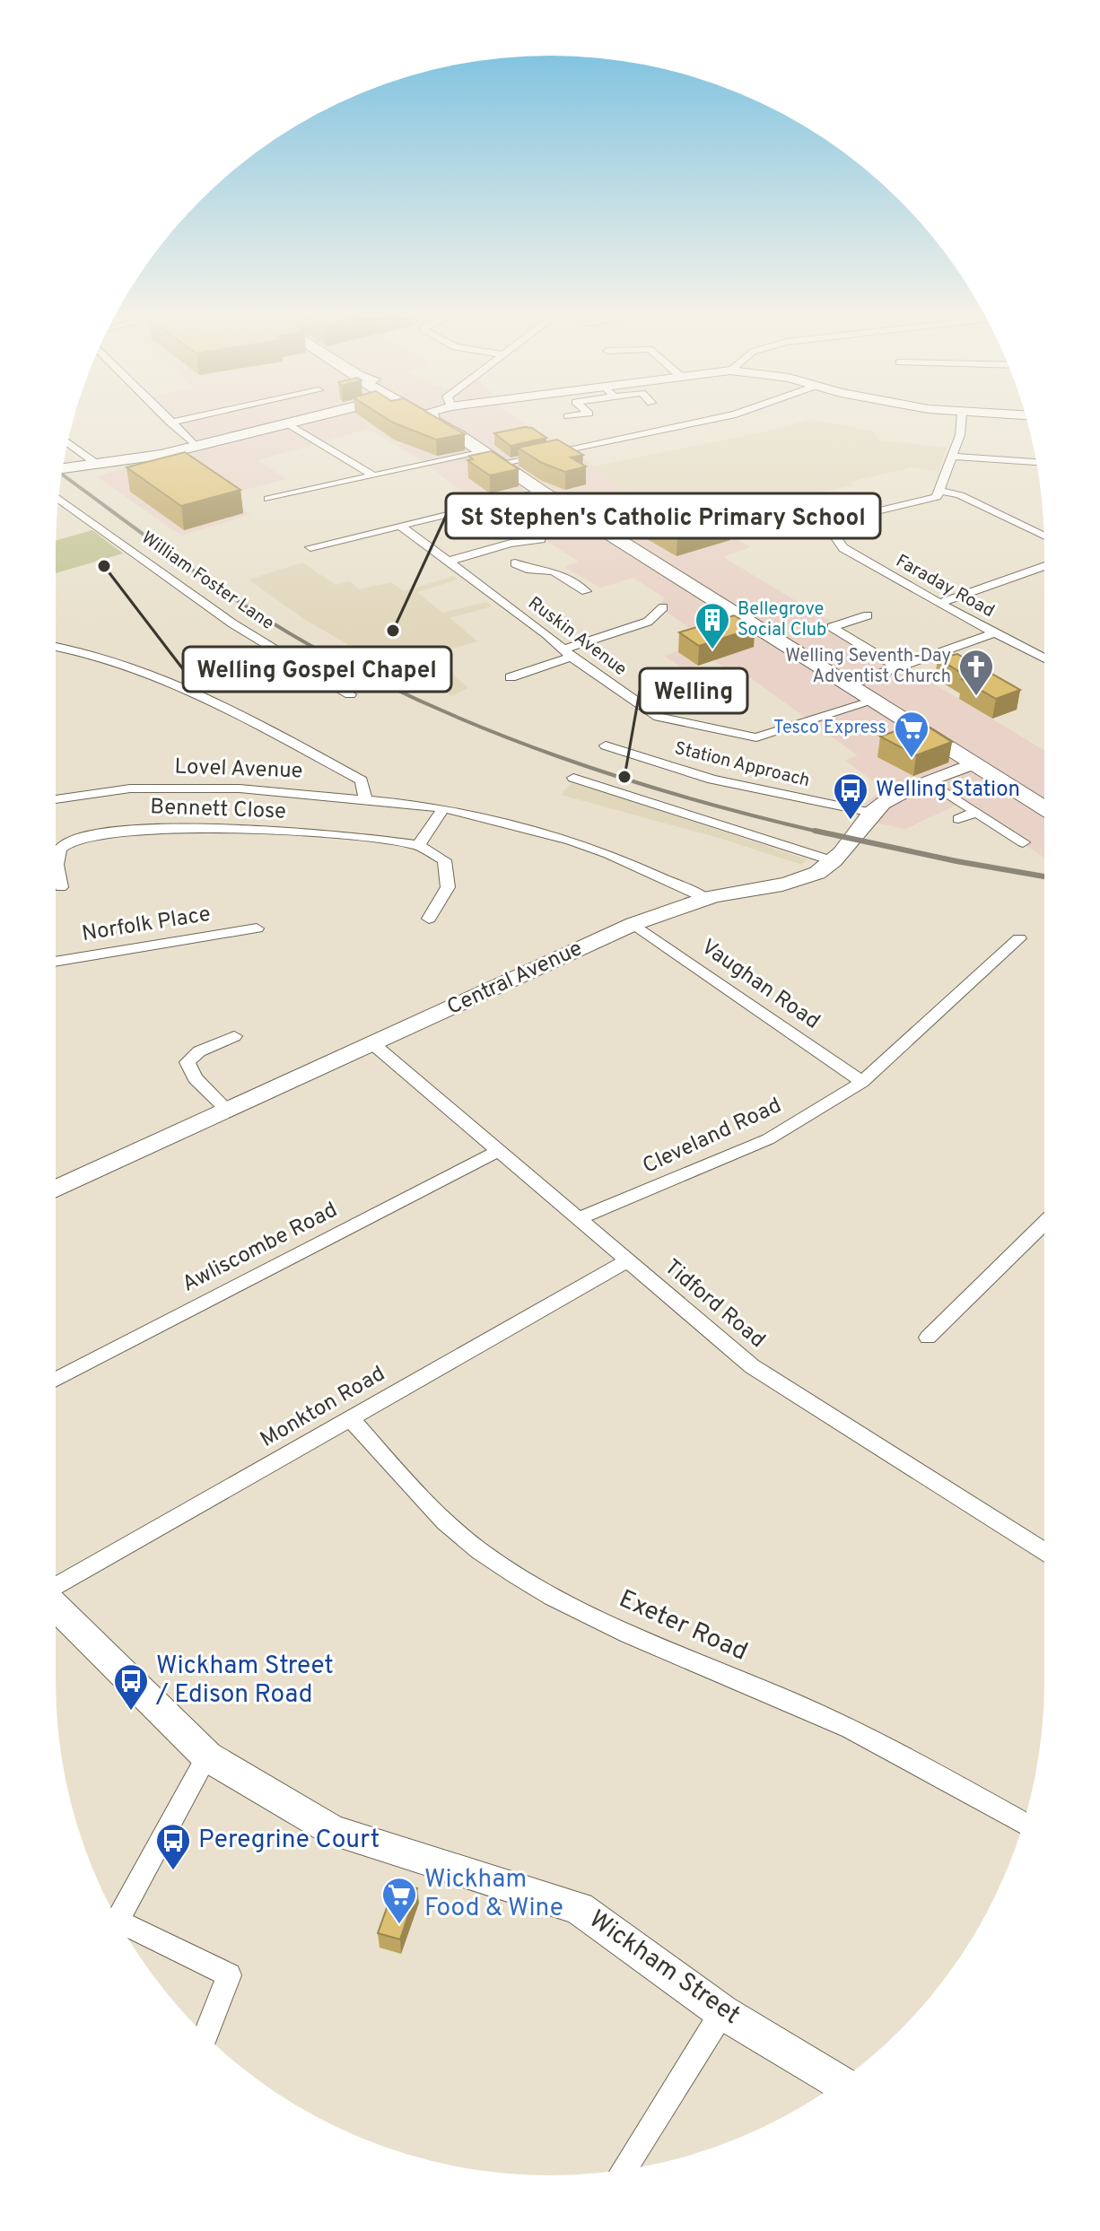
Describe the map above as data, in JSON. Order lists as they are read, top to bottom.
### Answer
{
  "streets": {
    "street": [
      "William Foster Lane",
      "Faraday Road",
      "Ruskin Avenue",
      "Station Approach",
      "Lovel Avenue",
      "Bennett Close",
      "Norfolk Place",
      "Central Avenue",
      "Vaughan Road",
      "Cleveland Road",
      "Awliscombe Road",
      "Tidford Road",
      "Monkton Road",
      "Exeter Road",
      "Wickham Street"
    ]
  },
  "crossings": [
    ["Station Approach", "Central Avenue"],
    ["Lovel Avenue", "Central Avenue"],
    ["Central Avenue", "Vaughan Road"],
    ["Central Avenue", "Tidford Road"],
    ["Vaughan Road", "Cleveland Road"],
    ["Cleveland Road", "Tidford Road"],
    ["Awliscombe Road", "Tidford Road"],
    ["Tidford Road", "Monkton Road"],
    ["Monkton Road", "Exeter Road"]
  ],
  "places": {
    "other": ["Welling Gospel Chapel", "St Stephen's Catholic Primary School", "Welling"],
    "building": ["Bellegrove Social Club"],
    "church": ["Welling Seventh-Day Adventist Church"],
    "supermarket": ["Tesco Express", "Wickham Food & Wine"],
    "bus stop": ["Welling Station", "Wickham Street / Edison Road", "Peregrine Court"]
  }
}
